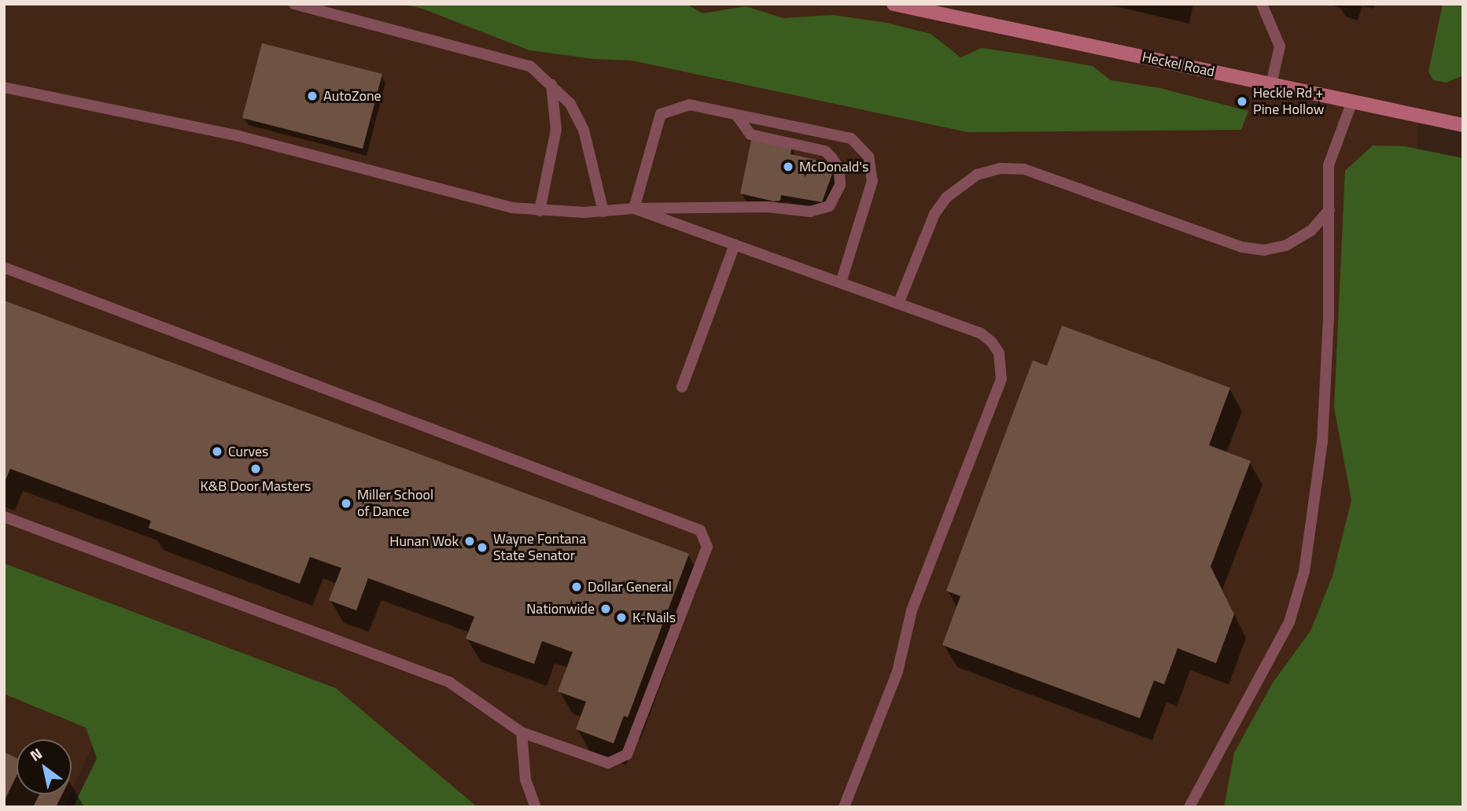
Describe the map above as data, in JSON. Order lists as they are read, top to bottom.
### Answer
{
  "streets": {
    "street": ["Heckel Road"]
  },
  "places": [
    "AutoZone",
    "Heckle Rd + Pine Hollow",
    "McDonald's",
    "Curves",
    "K&B Door Masters",
    "Miller School of Dance",
    "Hunan Wok",
    "Wayne Fontana State Senator",
    "Dollar General",
    "Nationwide",
    "K-Nails"
  ],
  "north": "top left"
}
